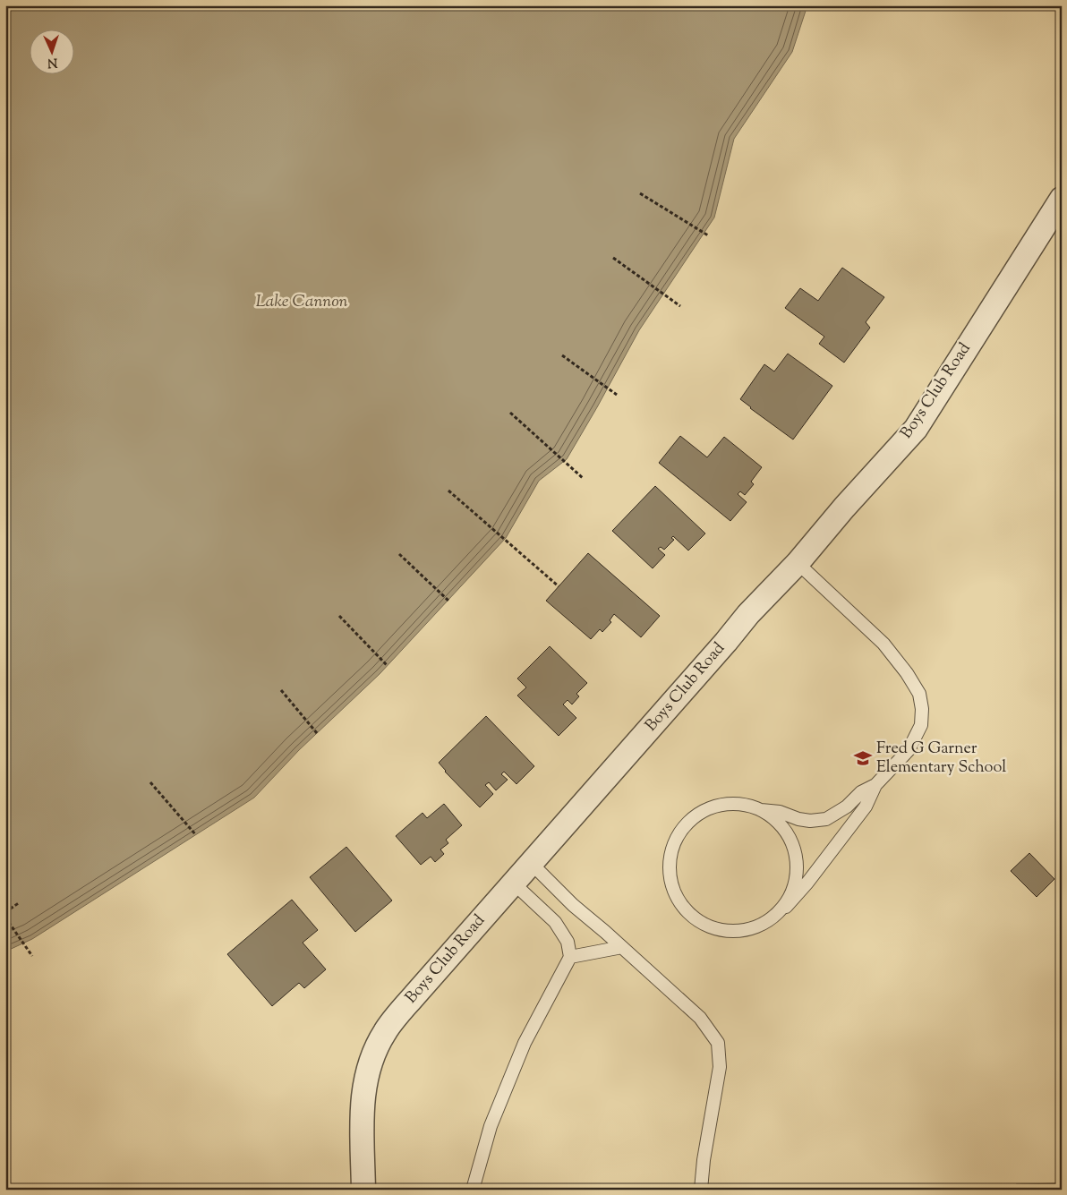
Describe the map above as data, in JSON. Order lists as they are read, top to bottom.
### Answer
{
  "streets": {
    "street": ["Boys Club Road"]
  },
  "water": ["Lake Cannon"],
  "places": {
    "school or university": ["Fred G Garner Elementary School"]
  },
  "north": "bottom"
}
